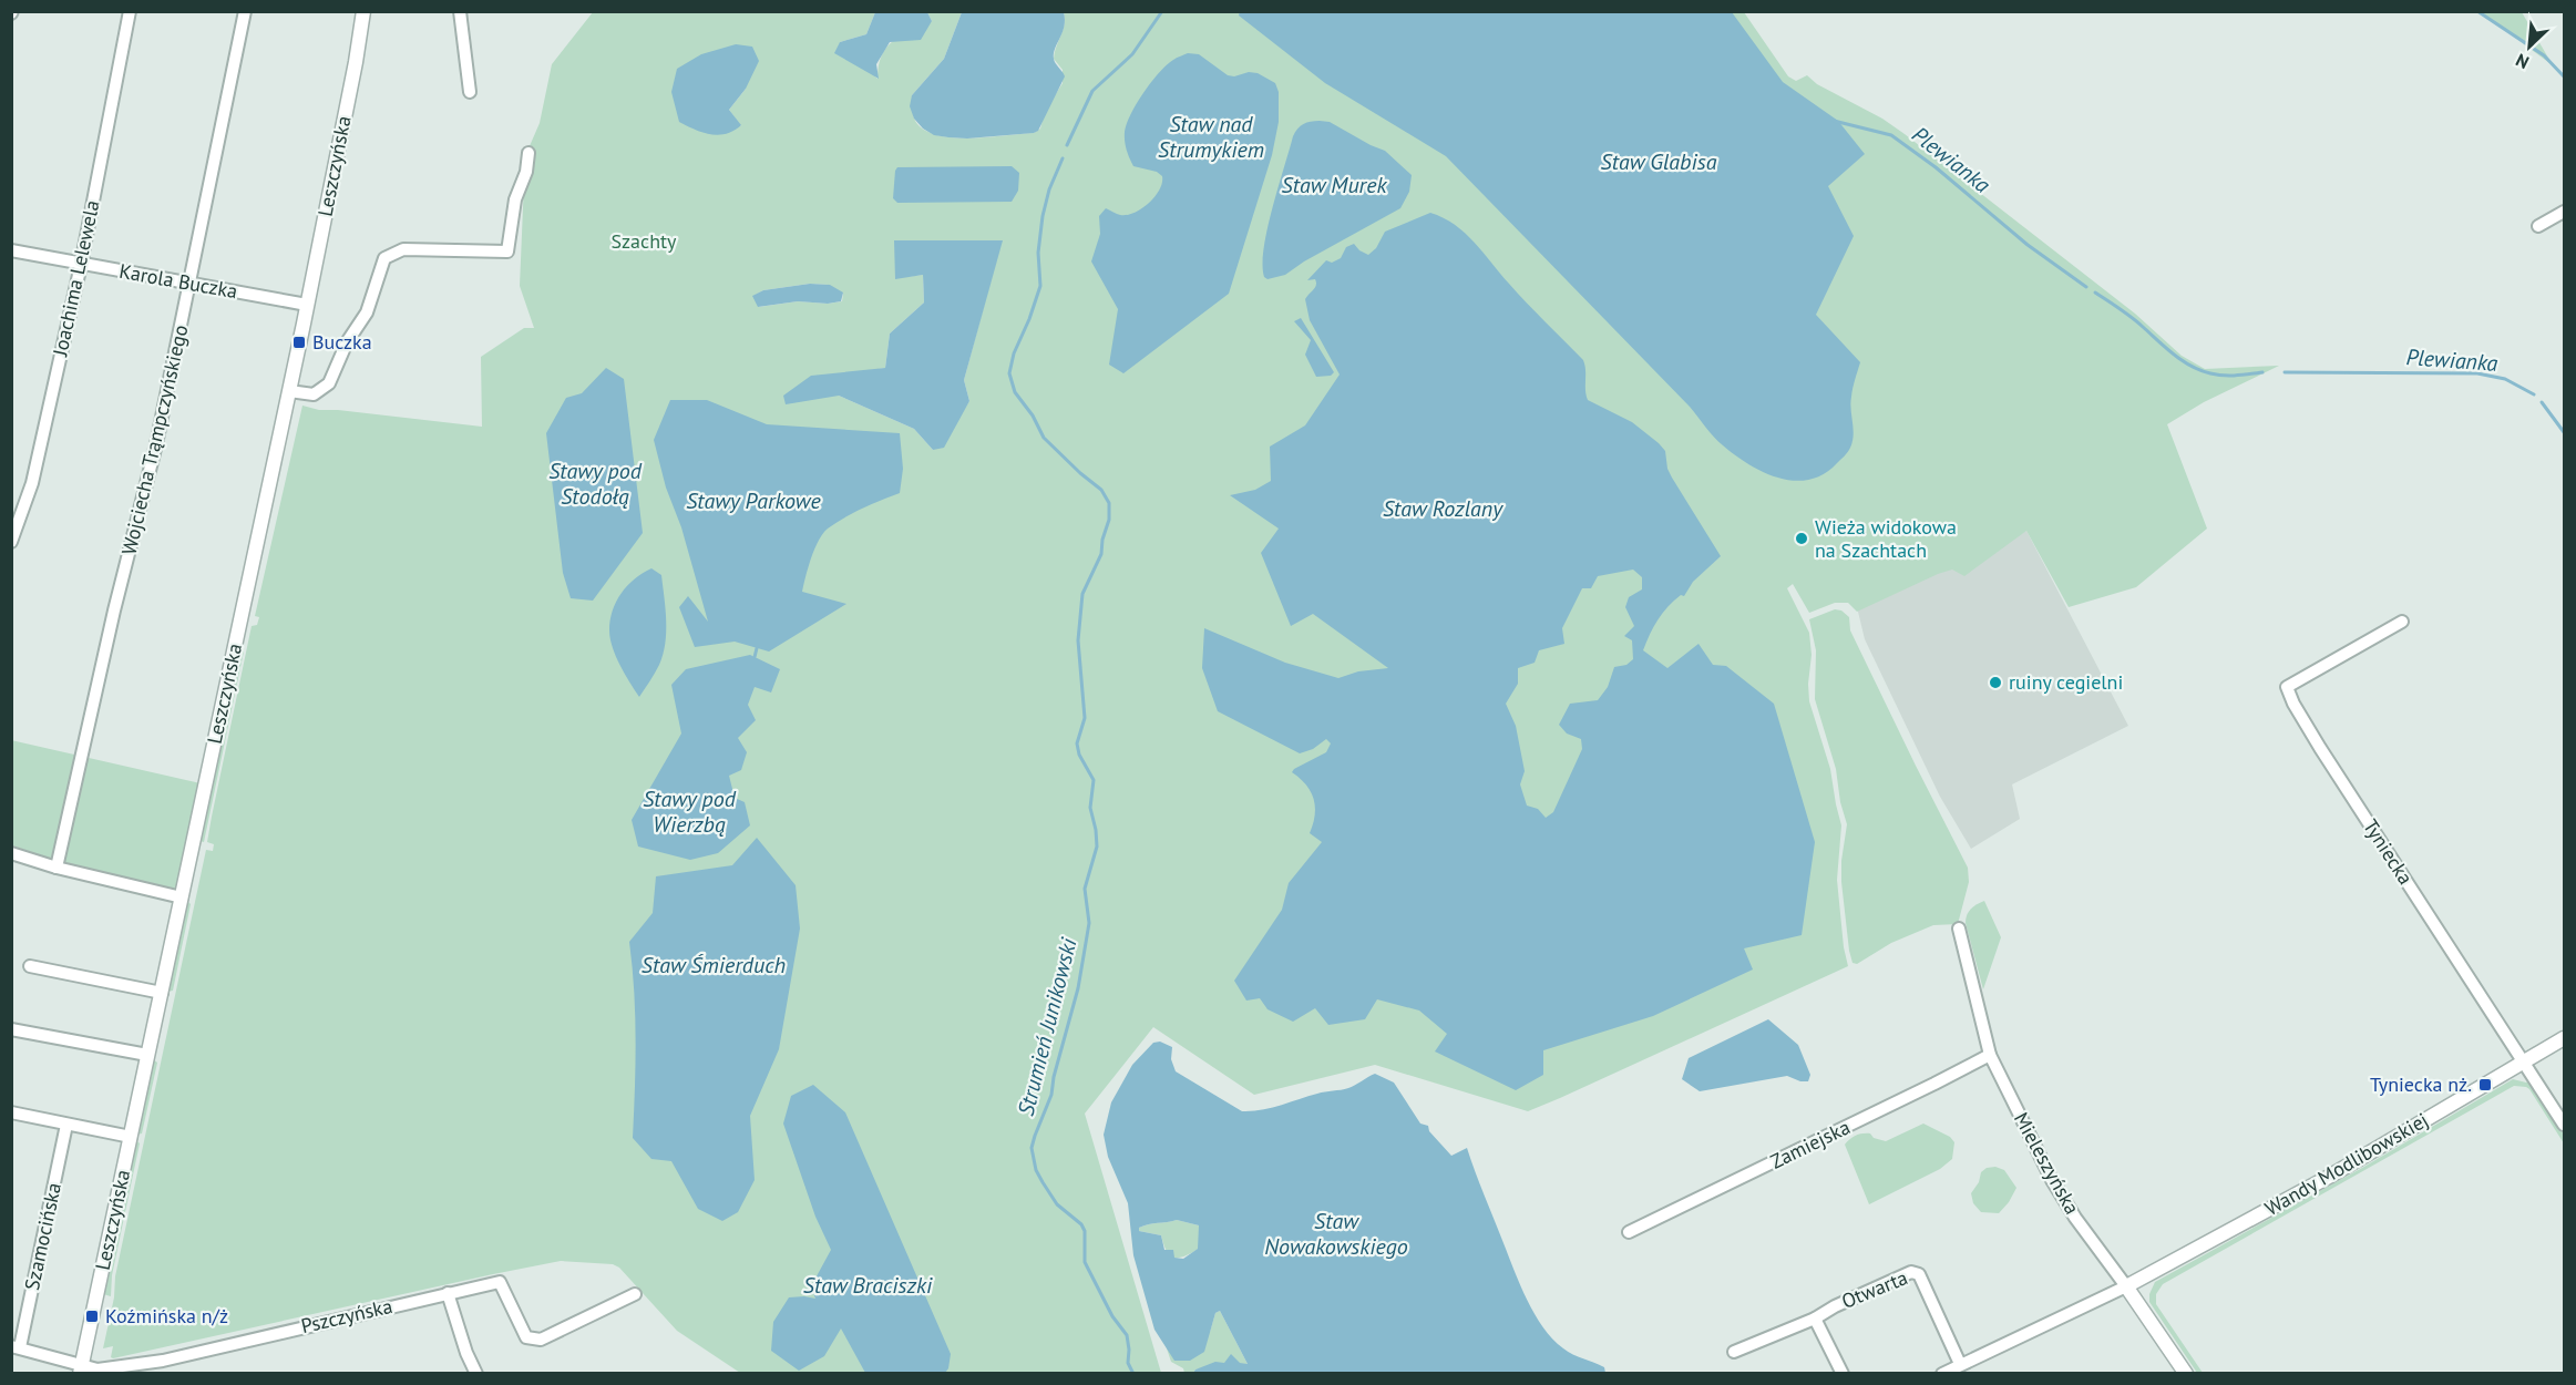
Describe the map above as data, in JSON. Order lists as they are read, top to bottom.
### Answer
{
  "streets": {
    "street": [
      "Leszczyńska",
      "Joachima Lelewela",
      "Karola Buczka",
      "Wojciecha Trąmpczyńskiego",
      "Tyniecka",
      "Zamiejska",
      "Mieleszyńska",
      "Wandy Modlibowskiej",
      "Szamocińska",
      "Otwarta",
      "Pszczyńska"
    ]
  },
  "crossings": [
    ["Leszczyńska", "Karola Buczka"],
    ["Leszczyńska", "Pszczyńska"],
    ["Joachima Lelewela", "Karola Buczka"],
    ["Karola Buczka", "Wojciecha Trąmpczyńskiego"],
    ["Tyniecka", "Wandy Modlibowskiej"],
    ["Zamiejska", "Mieleszyńska"],
    ["Mieleszyńska", "Wandy Modlibowskiej"],
    ["Szamocińska", "Pszczyńska"]
  ],
  "water": [
    "Staw nad Strumykiem",
    "Plewianka",
    "Staw Glabisa",
    "Staw Murek",
    "Stawy pod Stodołą",
    "Stawy Parkowe",
    "Staw Rozlany",
    "Stawy pod Wierzbą",
    "Staw Śmierduch",
    "Strumień Junikowski",
    "Staw Nowakowskiego",
    "Staw Braciszki"
  ],
  "parks": ["Szachty"],
  "places": {
    "transit": ["Buczka", "Tyniecka nż.", "Koźmińska n/ż"],
    "other": ["Wieża widokowa na Szachtach", "ruiny cegielni"]
  },
  "north": "bottom left"
}
